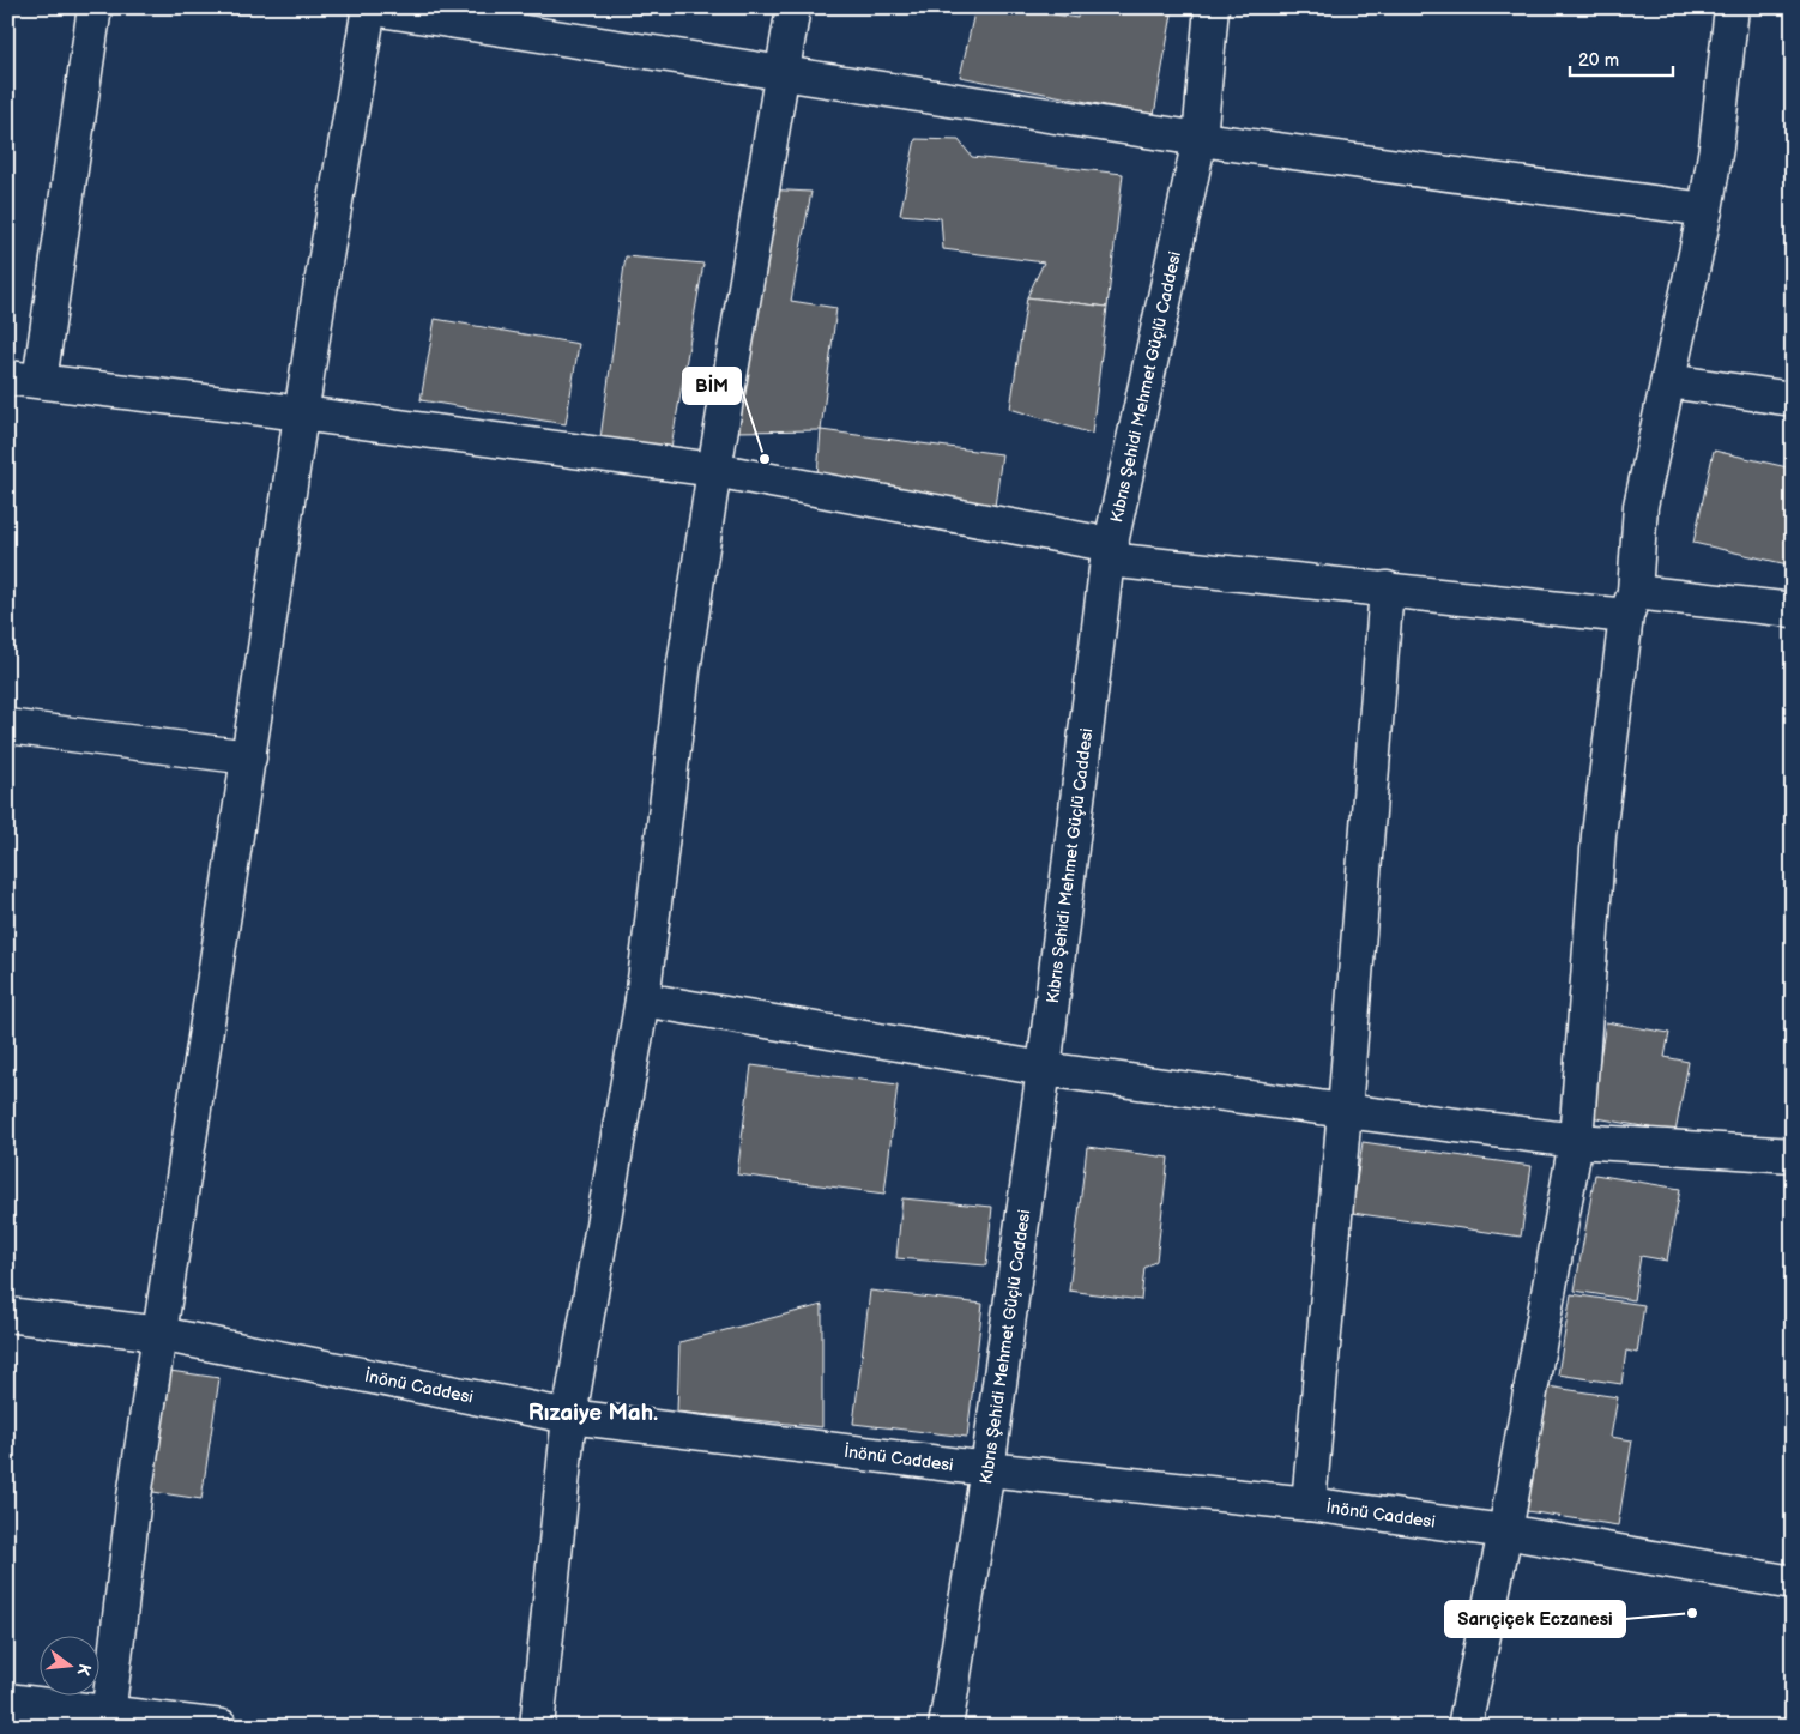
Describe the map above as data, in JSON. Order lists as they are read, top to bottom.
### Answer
{
  "streets": {
    "street": ["Kıbrıs Şehidi Mehmet Güçlü Caddesi", "İnönü Caddesi"]
  },
  "crossings": [
    ["Kıbrıs Şehidi Mehmet Güçlü Caddesi", "İnönü Caddesi"]
  ],
  "districts": ["Rızaiye Mah."],
  "places": ["BİM", "Sarıçiçek Eczanesi"],
  "scale_bar": "20 m",
  "north": "right"
}
